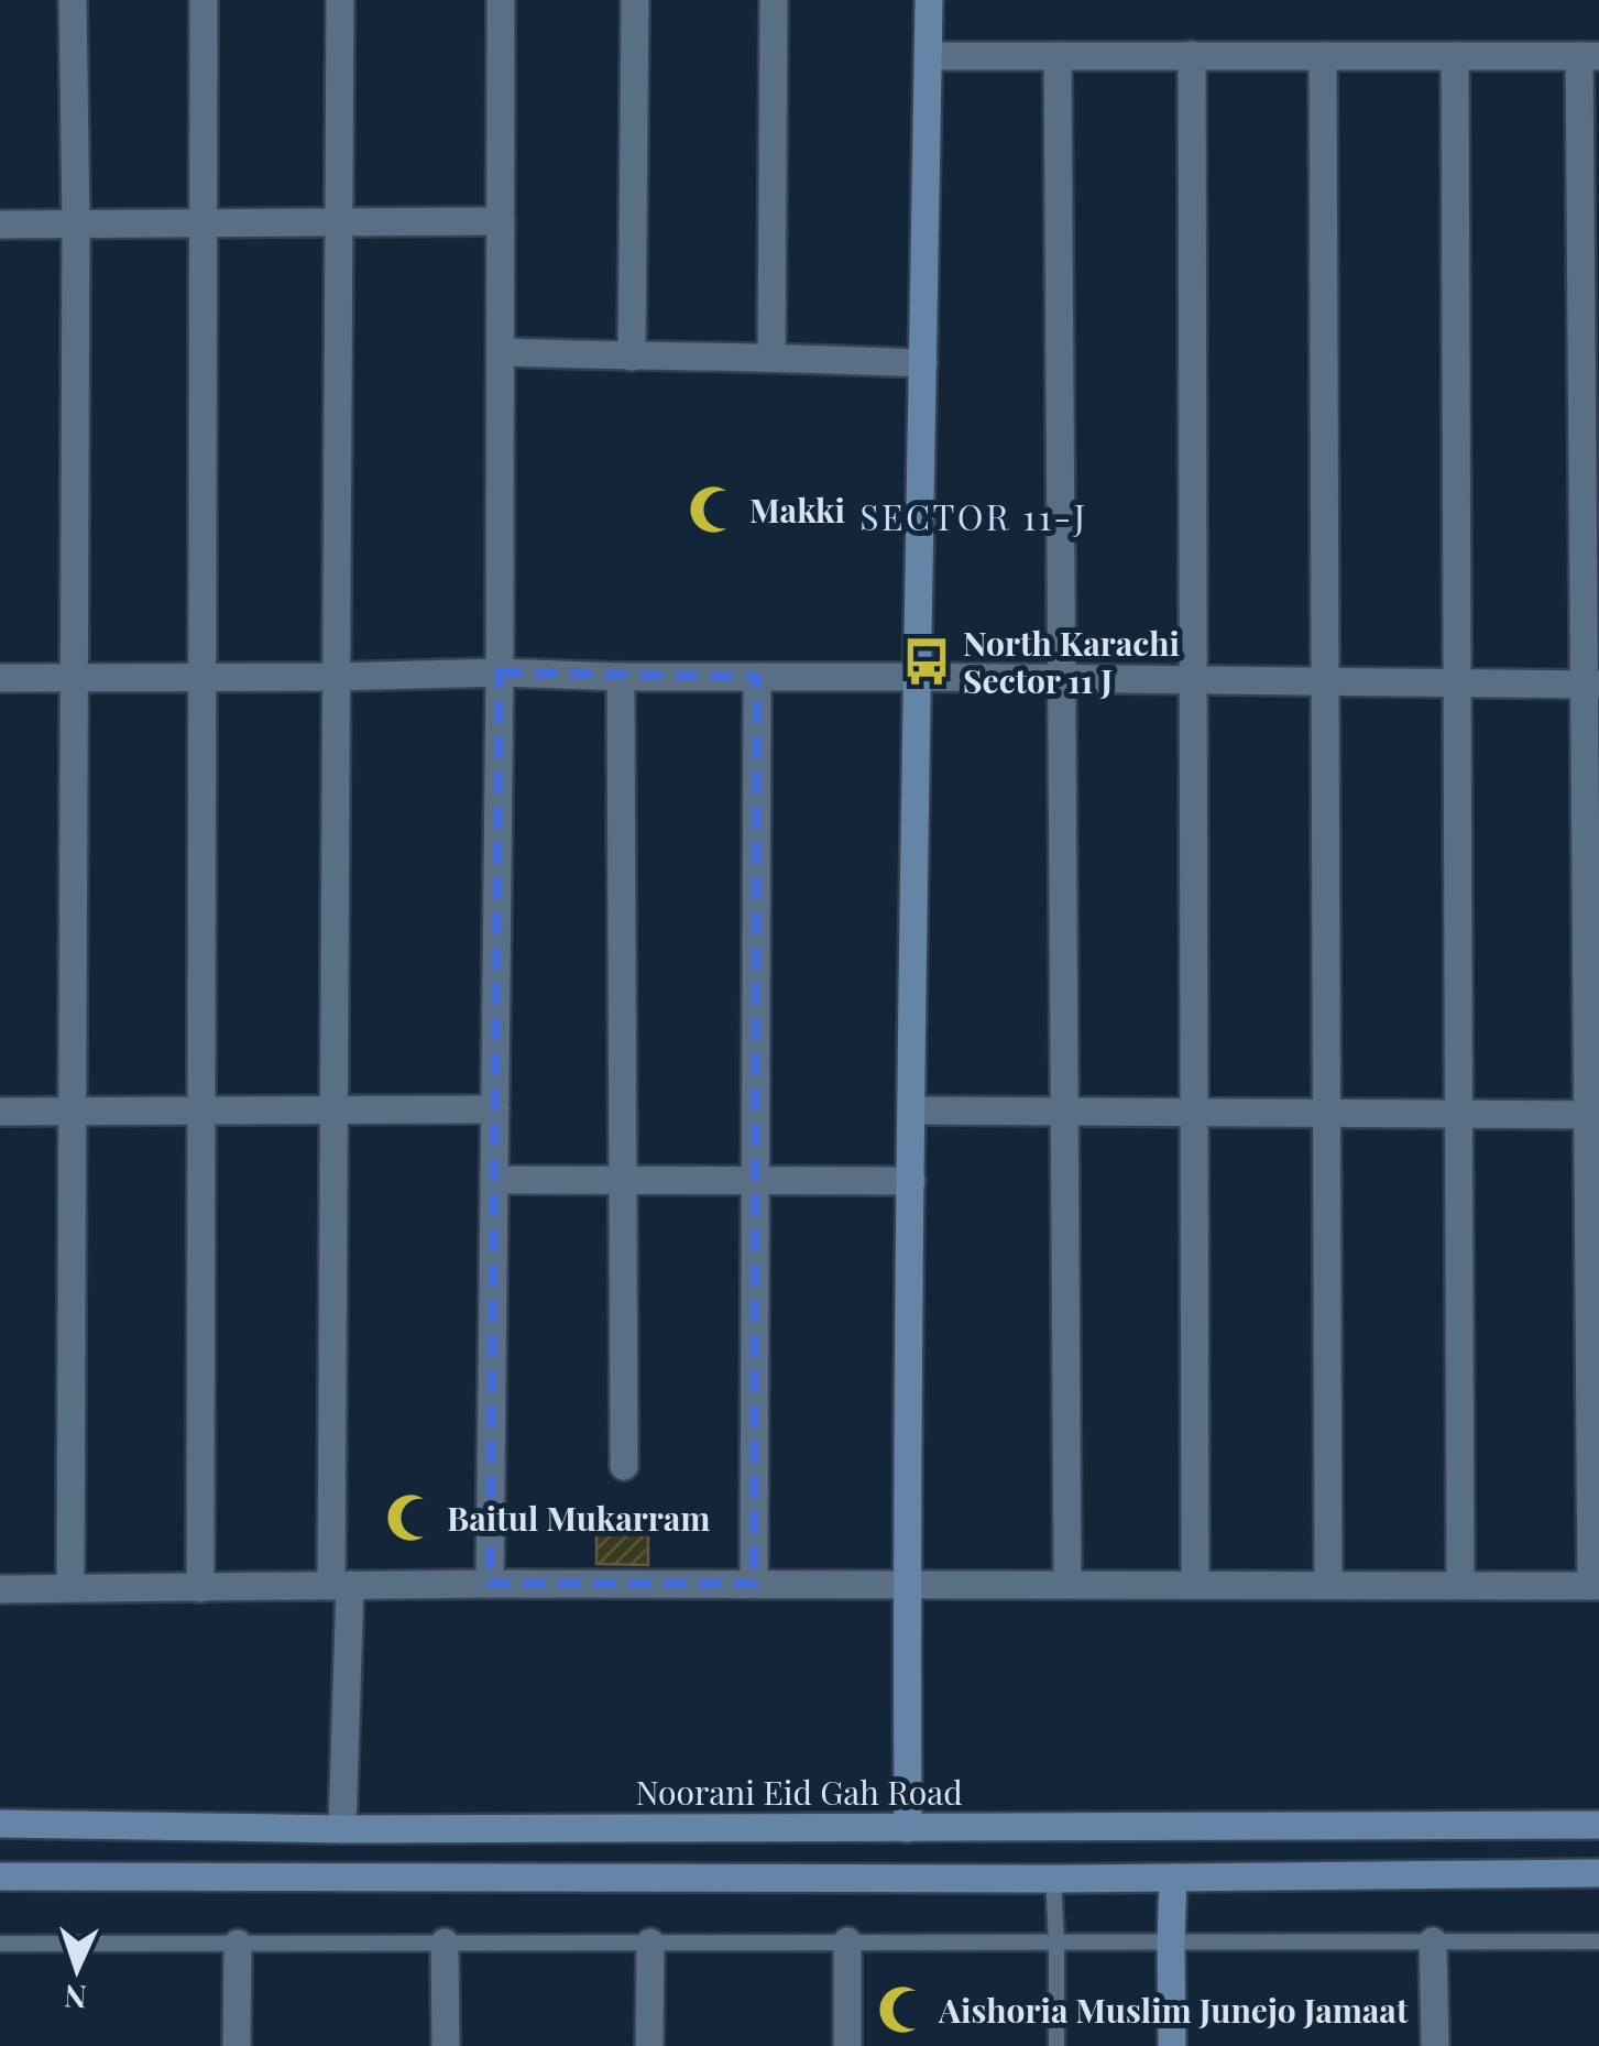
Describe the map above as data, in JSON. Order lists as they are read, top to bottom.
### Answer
{
  "streets": {
    "main road": ["Noorani Eid Gah Road"]
  },
  "districts": ["SECTOR 11-J"],
  "places": {
    "mosque": ["Makki", "Baitul Mukarram", "Aishoria Muslim Junejo Jamaat"],
    "bus stop": ["North Karachi Sector 11 J"]
  },
  "north": "bottom"
}
